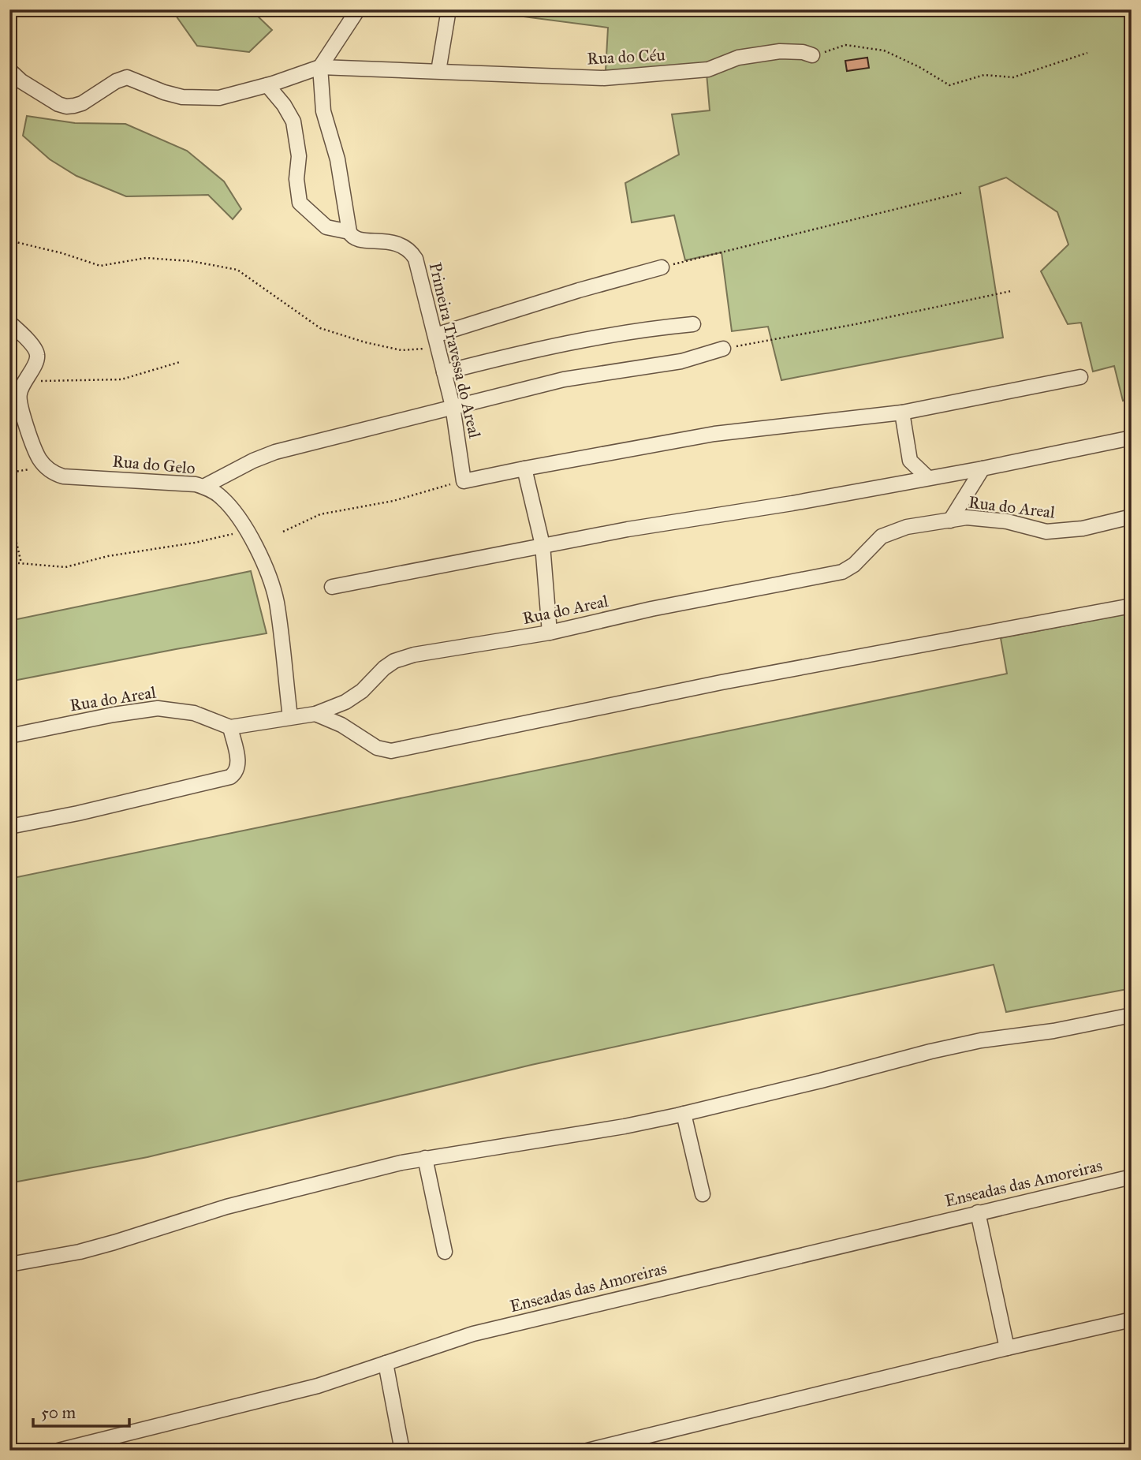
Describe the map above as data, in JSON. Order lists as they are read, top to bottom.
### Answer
{
  "streets": {
    "street": [
      "Rua do Céu",
      "Primeira Travessa do Areal",
      "Rua do Gelo",
      "Rua do Areal",
      "Enseadas das Amoreiras"
    ]
  },
  "crossings": [
    ["Rua do Céu", "Primeira Travessa do Areal"],
    ["Rua do Gelo", "Rua do Areal"]
  ],
  "scale_bar": "50 m"
}
